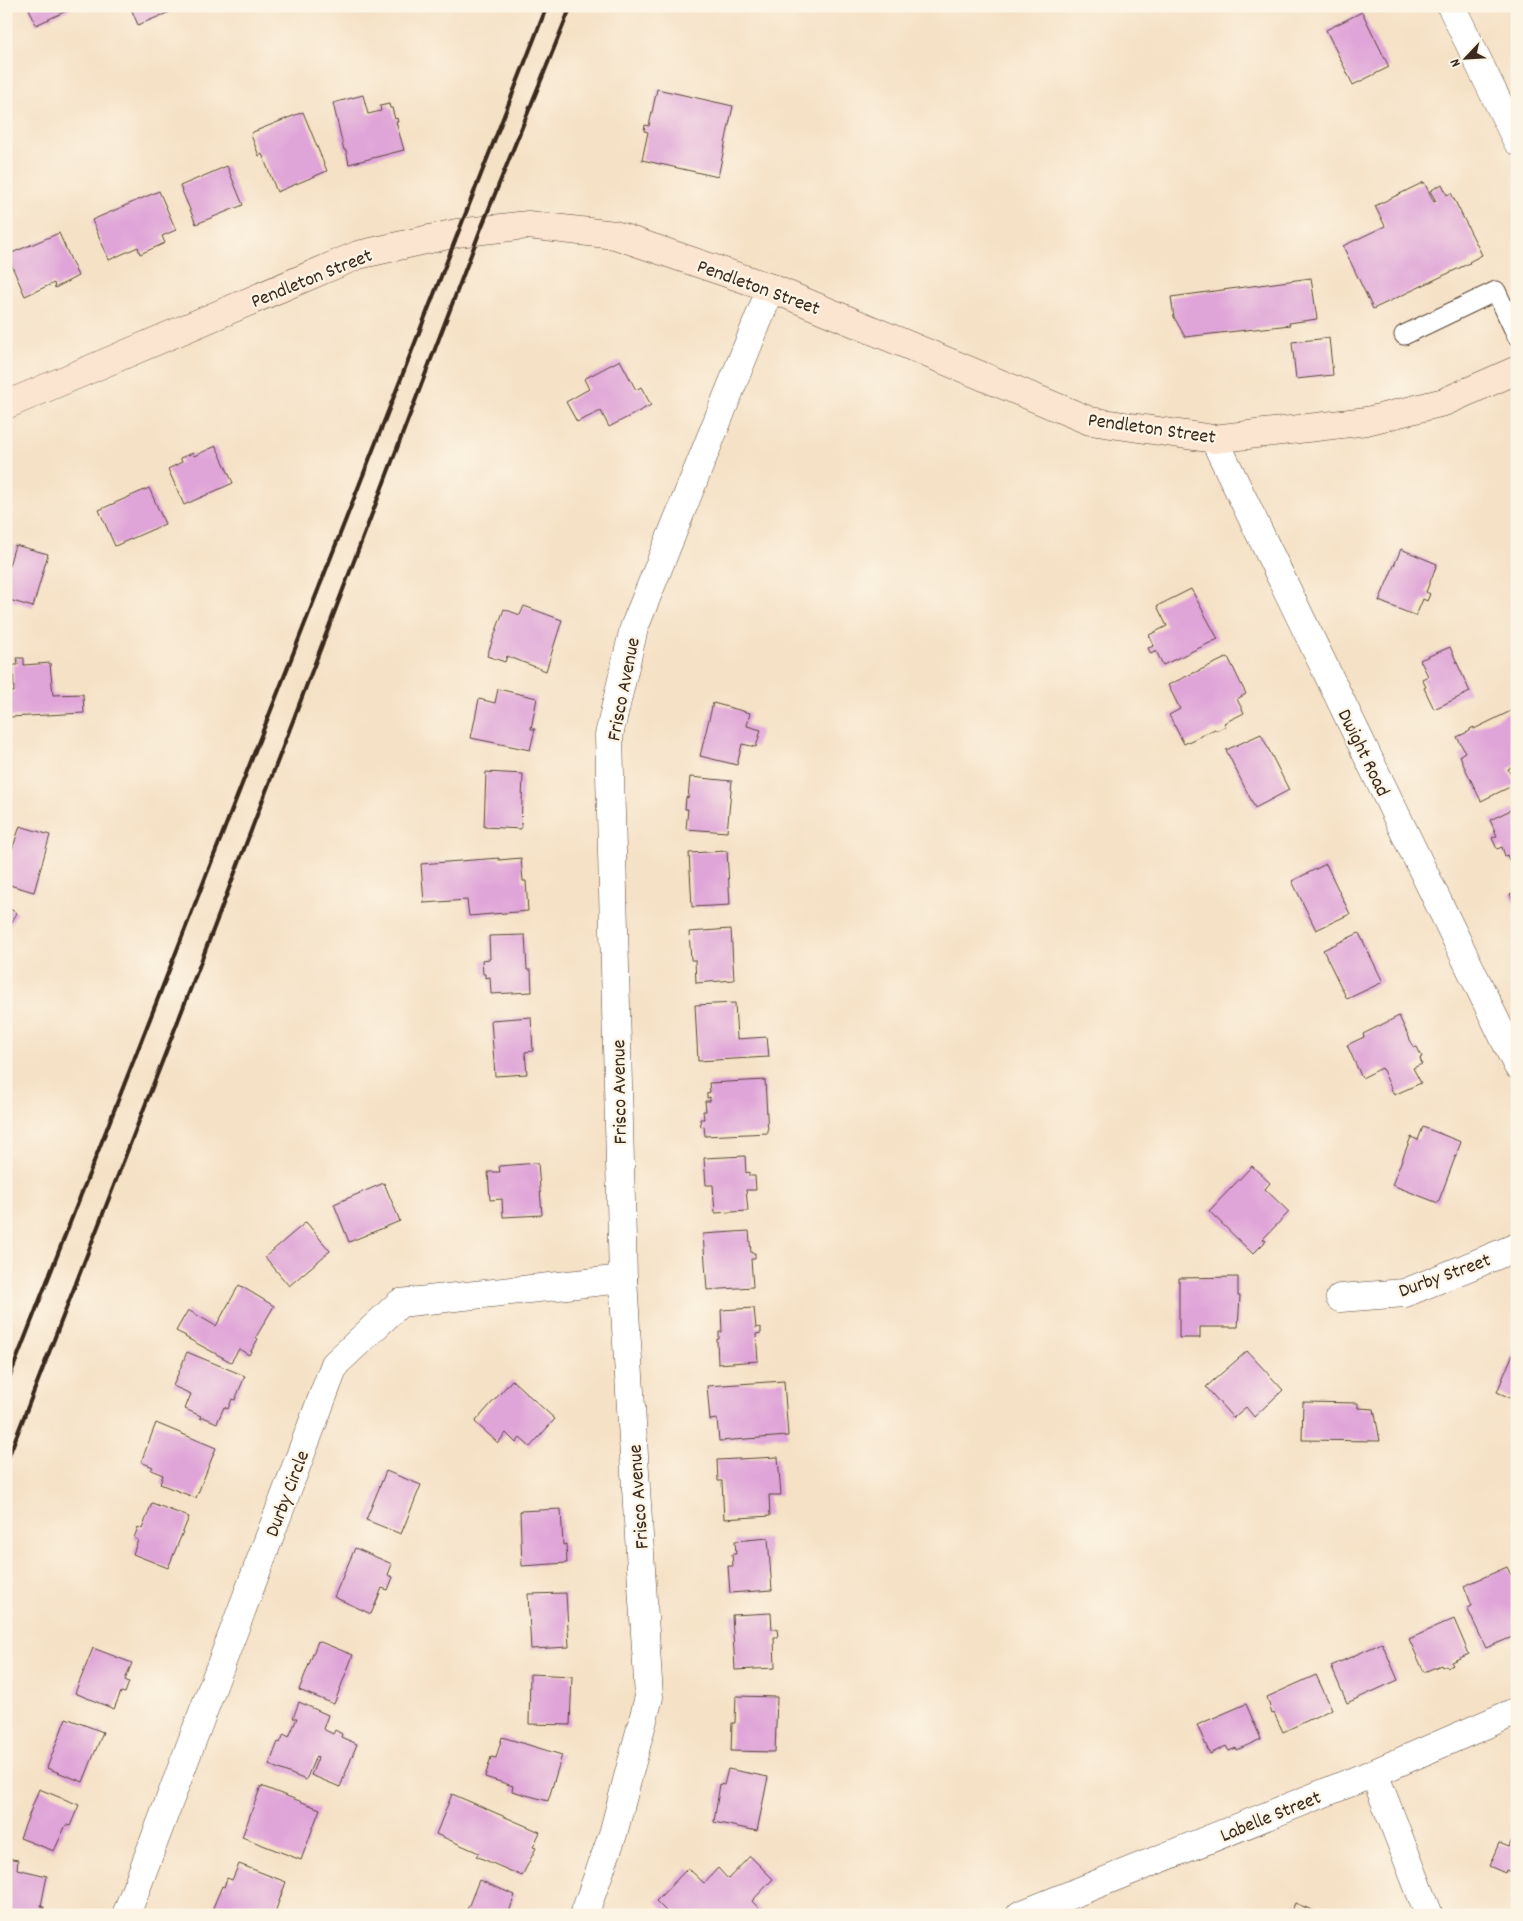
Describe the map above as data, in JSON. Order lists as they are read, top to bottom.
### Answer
{
  "streets": {
    "main road": ["Pendleton Street"],
    "street": [
      "Frisco Avenue",
      "Dwight Road",
      "Durby Street",
      "Durby Circle",
      "Labelle Street"
    ]
  },
  "crossings": [
    ["Pendleton Street", "Frisco Avenue"],
    ["Pendleton Street", "Dwight Road"],
    ["Frisco Avenue", "Durby Circle"]
  ],
  "north": "bottom left"
}
